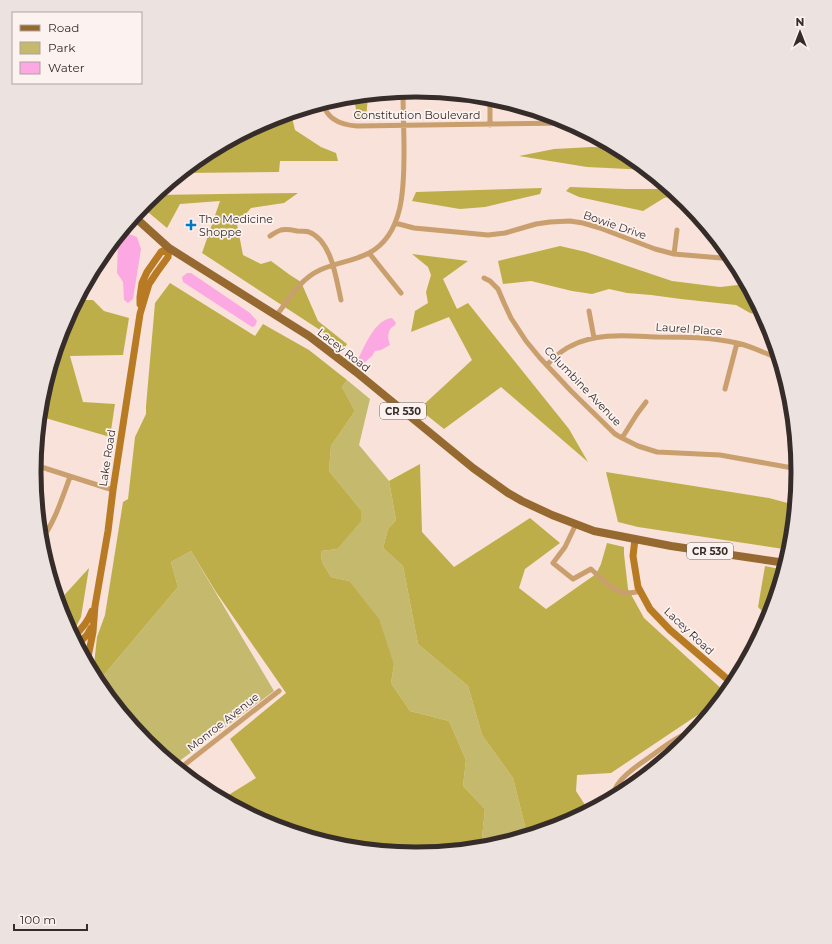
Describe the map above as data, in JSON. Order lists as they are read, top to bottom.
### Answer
{
  "streets": {
    "main road": ["Lacey Road", "CR 530"],
    "street": [
      "Constitution Boulevard",
      "Bowie Drive",
      "Laurel Place",
      "Columbine Avenue",
      "Lake Road",
      "Monroe Avenue"
    ]
  },
  "crossings": [
    ["Laurel Place", "Columbine Avenue"],
    ["Lacey Road", "CR 530"],
    ["Lacey Road", "Lake Road"]
  ],
  "places": {
    "health": ["The Medicine Shoppe"]
  },
  "legend": ["Road", "Park", "Water"],
  "scale_bar": "100 m",
  "north": "top"
}
